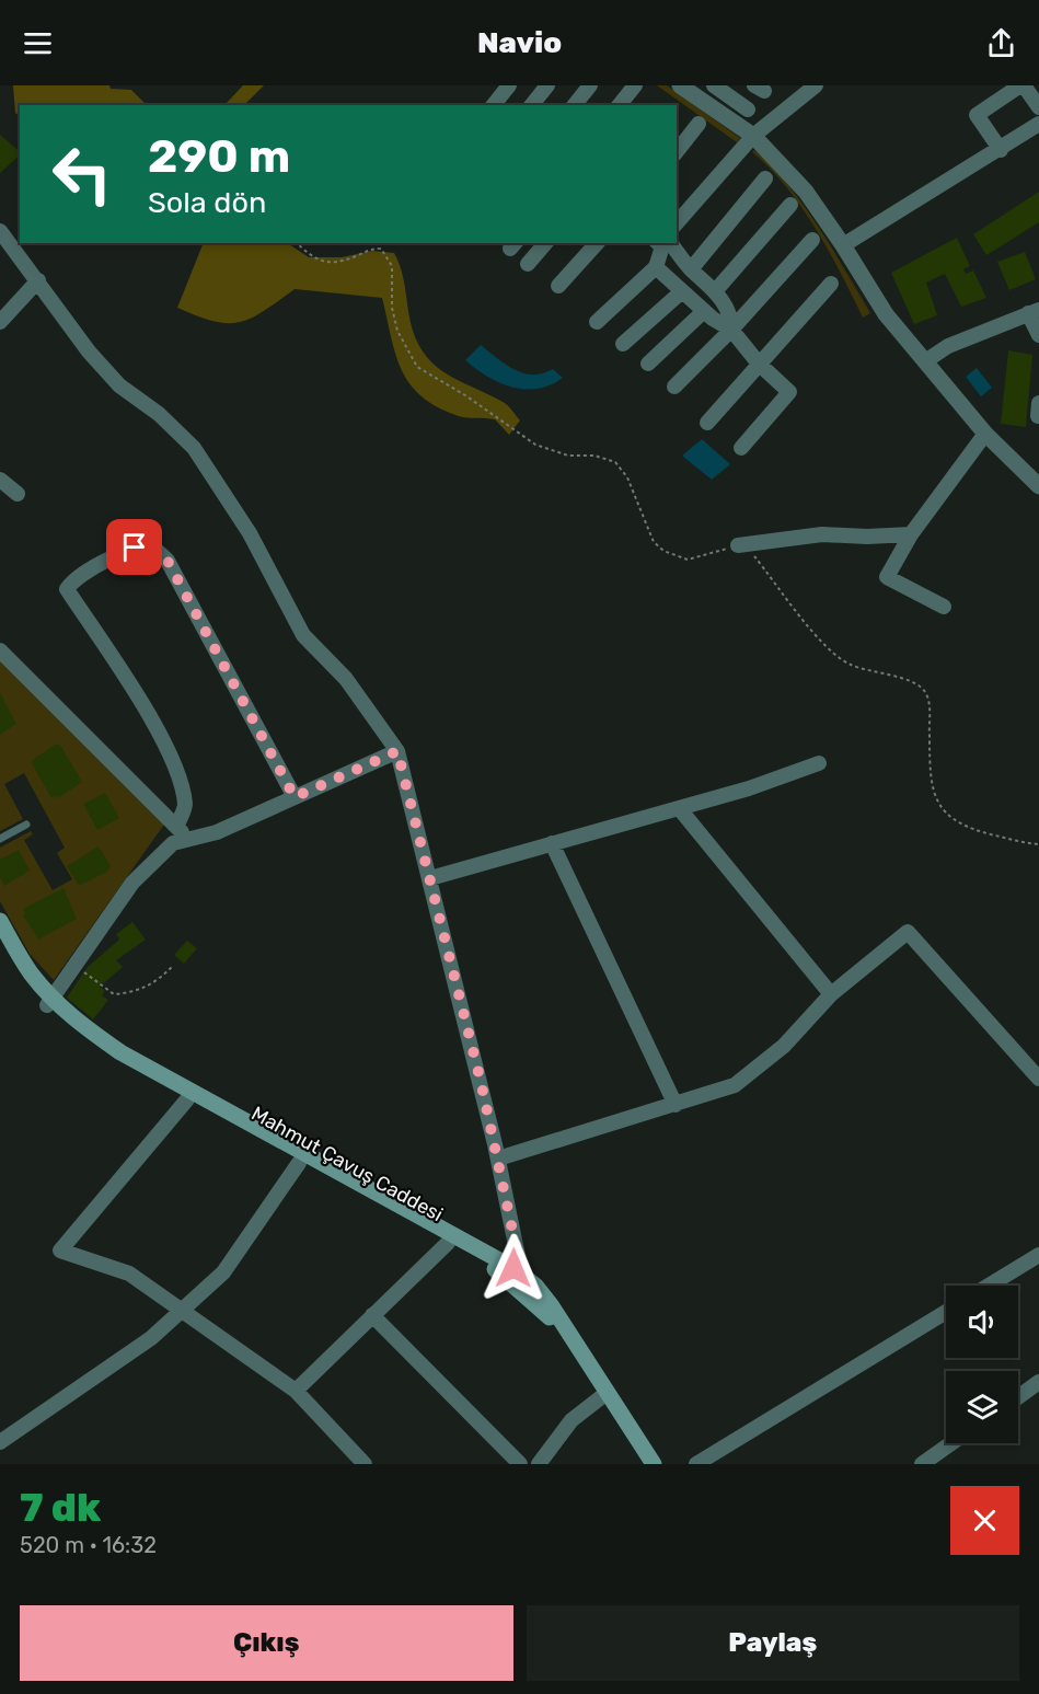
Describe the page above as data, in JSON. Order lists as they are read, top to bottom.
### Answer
{
  "streets": {
    "main road": ["Mahmut Çavuş Caddesi"]
  },
  "page": {
    "header": "Navio",
    "turn": ["290 m", "Sola dön"],
    "heading": ["7 dk", "520 m · 16:32"],
    "buttons": ["Çıkış", "Paylaş"]
  }
}
